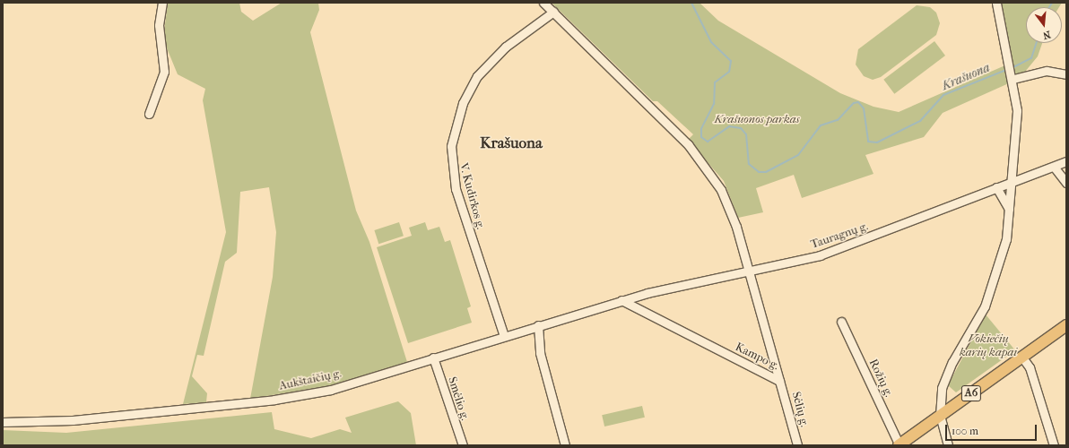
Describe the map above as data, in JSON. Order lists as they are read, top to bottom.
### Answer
{
  "streets": {
    "main road": ["A6"],
    "street": [
      "V. Kudirkos g.",
      "Tauragnų g.",
      "Kampo g.",
      "Rožių g.",
      "Aukštaičių g.",
      "Smėlio g.",
      "Sėlių g."
    ]
  },
  "crossings": [
    ["V. Kudirkos g.", "Kampo g."],
    ["V. Kudirkos g.", "Aukštaičių g."],
    ["Tauragnų g.", "Kampo g."],
    ["Tauragnų g.", "Aukštaičių g."],
    ["Kampo g.", "Sėlių g."],
    ["Rožių g.", "A6"],
    ["Aukštaičių g.", "Smėlio g."]
  ],
  "districts": ["Krašuona"],
  "water": ["Krašuona"],
  "parks": ["Krašuonos parkas", "Vokiečių karių kapai"],
  "scale_bar": "100 m",
  "north": "bottom"
}
